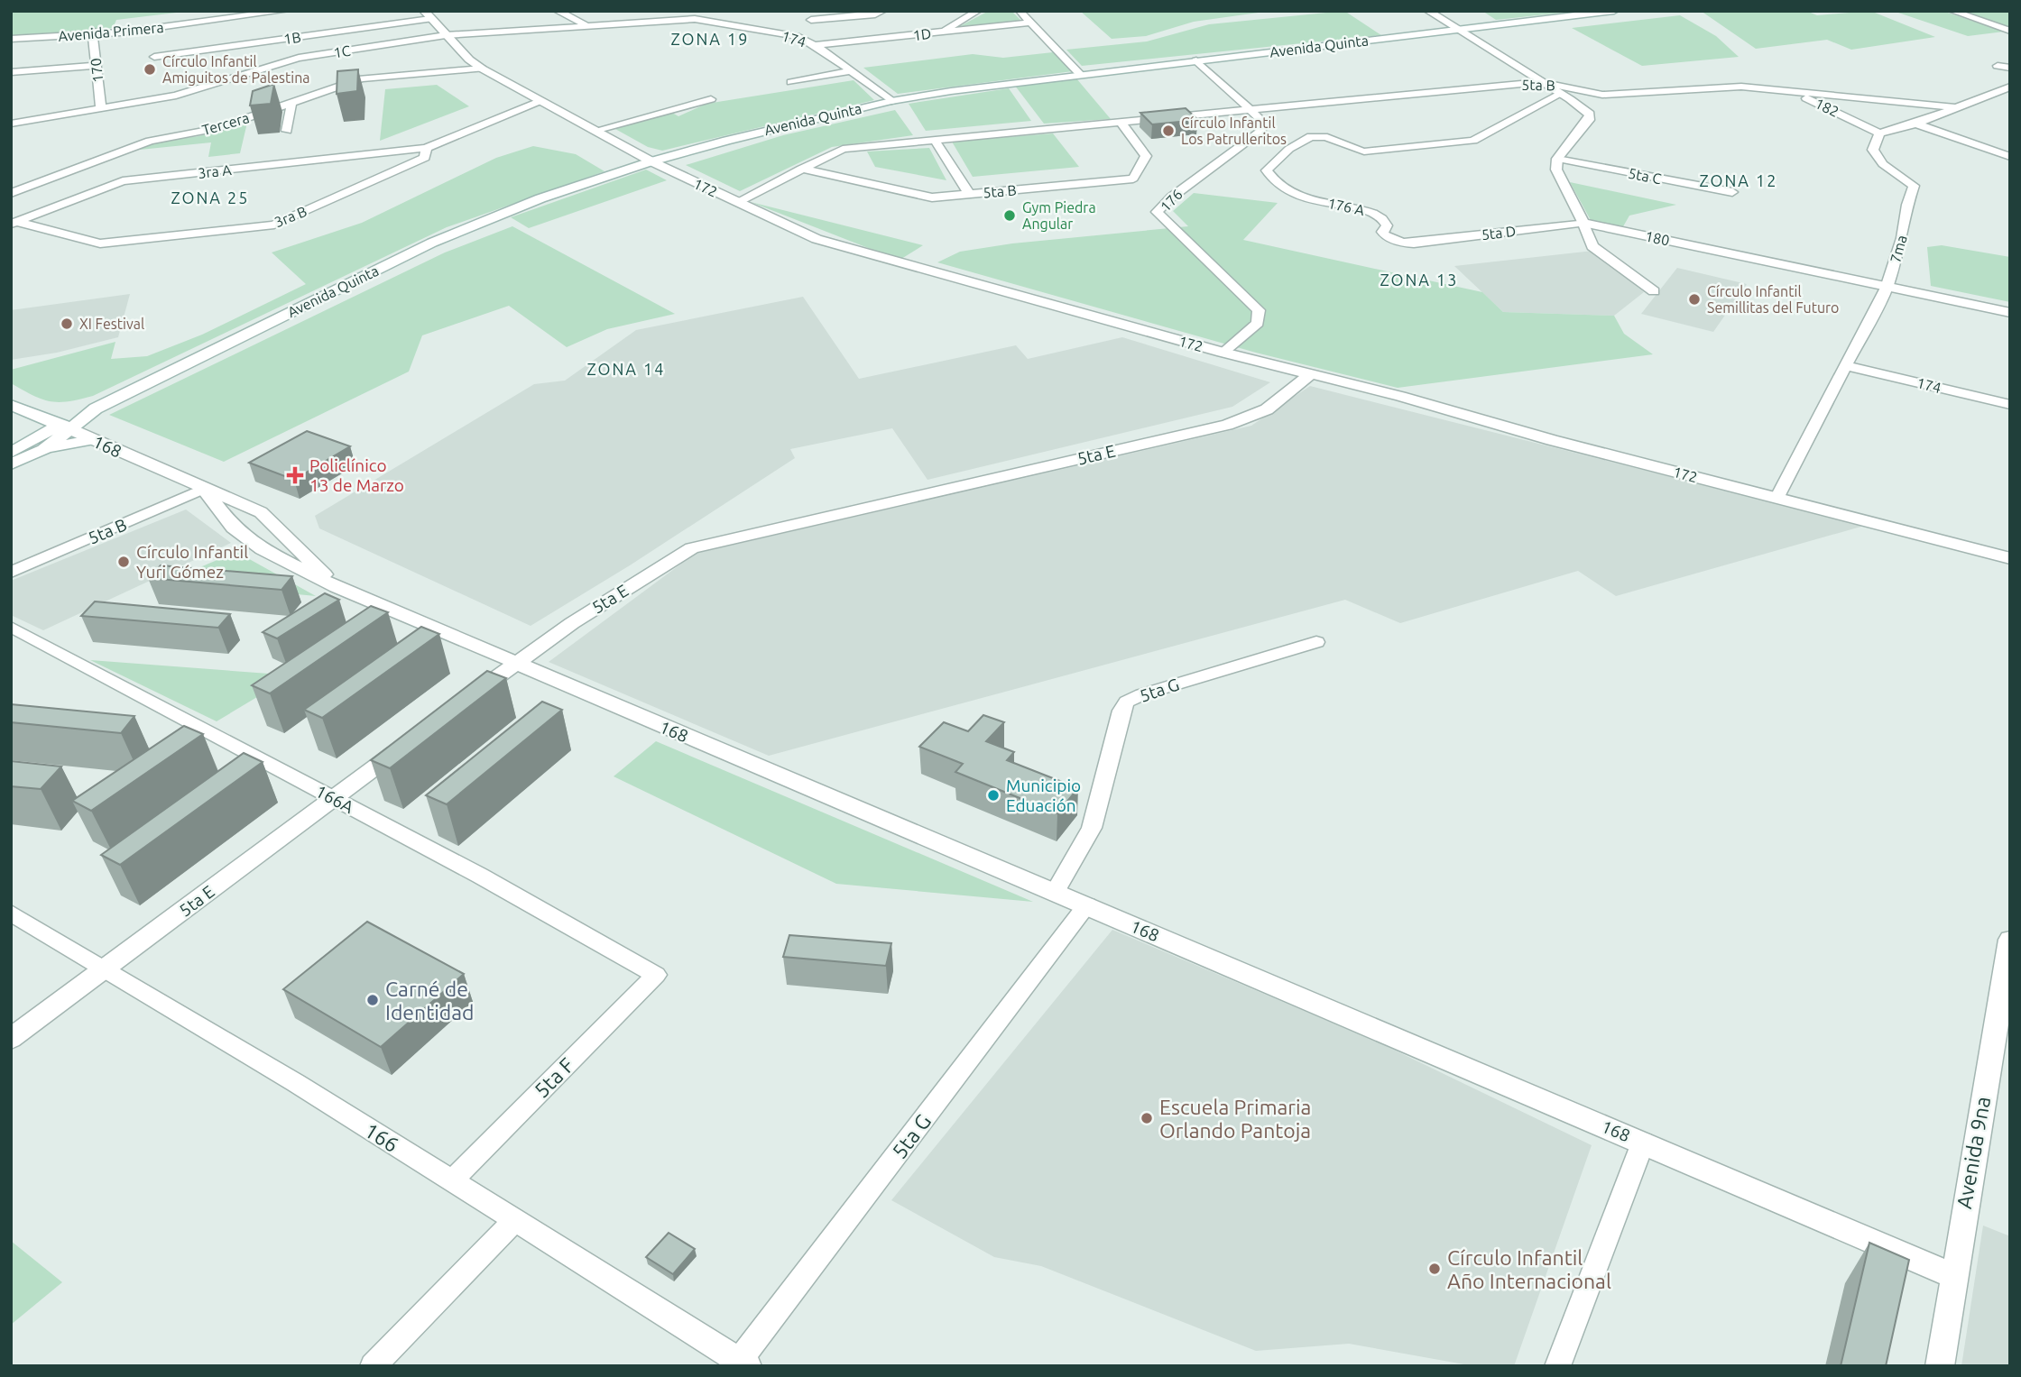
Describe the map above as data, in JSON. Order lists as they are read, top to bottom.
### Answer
{
  "streets": {
    "street": [
      "Avenida Primera",
      "1D",
      "1B",
      "174",
      "Avenida Quinta",
      "1C",
      "170",
      "5ta B",
      "182",
      "Tercera",
      "3ra A",
      "5ta C",
      "172",
      "176",
      "176 A",
      "3ra B",
      "5ta D",
      "180",
      "7ma",
      "168",
      "5ta E",
      "5ta G",
      "166A",
      "5ta F",
      "166",
      "Avenida 9na"
    ]
  },
  "crossings": [
    ["Avenida Primera", "170"],
    ["1D", "174"],
    ["1B", "172"],
    ["174", "Avenida Quinta"],
    ["174", "1C"],
    ["174", "7ma"],
    ["Avenida Quinta", "172"],
    ["Avenida Quinta", "176"],
    ["Avenida Quinta", "168"],
    ["1C", "170"],
    ["1C", "172"],
    ["5ta B", "182"],
    ["5ta B", "172"],
    ["5ta B", "176"],
    ["5ta B", "168"],
    ["182", "7ma"],
    ["Tercera", "172"],
    ["3ra A", "3ra B"],
    ["172", "176"],
    ["172", "3ra B"],
    ["172", "7ma"],
    ["172", "5ta E"],
    ["176 A", "5ta D"],
    ["5ta D", "180"],
    ["180", "7ma"],
    ["168", "5ta E"],
    ["168", "5ta G"],
    ["168", "Avenida 9na"],
    ["5ta E", "166A"],
    ["5ta E", "166"],
    ["5ta G", "166"],
    ["166A", "5ta F"],
    ["5ta F", "166"]
  ],
  "districts": [
    "ZONA 19",
    "ZONA 12",
    "ZONA 25",
    "ZONA 13",
    "ZONA 14"
  ],
  "places": {
    "other": [
      "Círculo Infantil Amiguitos de Palestina",
      "Círculo Infantil Los Patrulleritos",
      "Gym Piedra Angular",
      "Círculo Infantil Semillitas del Futuro",
      "XI Festival",
      "Círculo Infantil Yuri Gómez",
      "Municipio Eduación",
      "Carné de Identidad",
      "Escuela Primaria Orlando Pantoja",
      "Círculo Infantil Año Internacional"
    ],
    "health": ["Policlínico 13 de Marzo"]
  }
}
